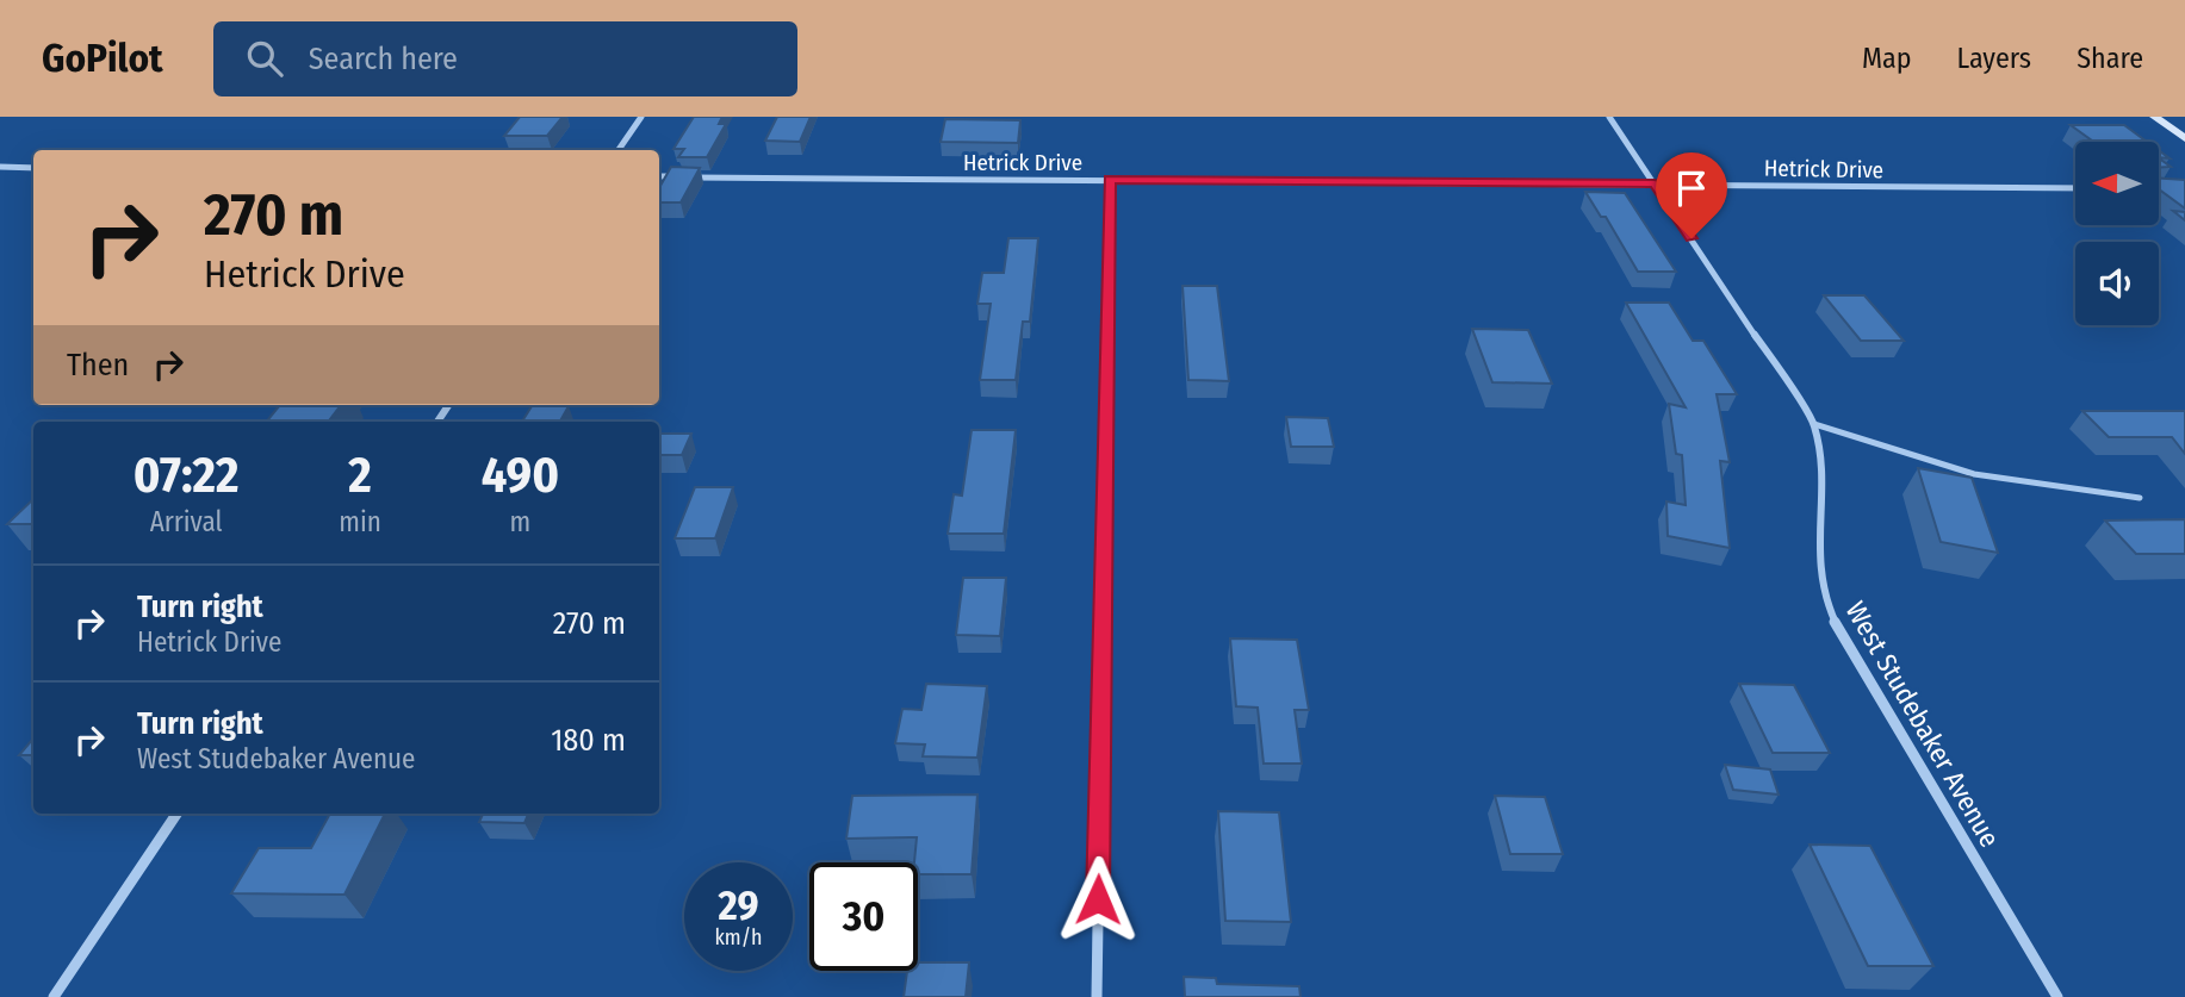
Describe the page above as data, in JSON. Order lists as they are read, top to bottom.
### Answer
{
  "streets": {
    "street": ["Hetrick Drive", "West Studebaker Avenue"]
  },
  "crossings": [
    ["Hetrick Drive", "West Studebaker Avenue"]
  ],
  "north": "left",
  "page": {
    "header": "GoPilot",
    "search": "Search here",
    "nav": ["Map", "Layers", "Share"],
    "turn": ["270 m", "Hetrick Drive"],
    "then": "Then",
    "eta": [
      "07:22",
      "Arrival",
      "2",
      "min",
      "490",
      "m"
    ],
    "list": [
      {
        "name": "Turn right",
        "note": "Hetrick Drive",
        "value": "270 m"
      },
      {
        "name": "Turn right",
        "note": "West Studebaker Avenue",
        "value": "180 m"
      }
    ],
    "speed": "29 km/h",
    "limit": "30"
  }
}
